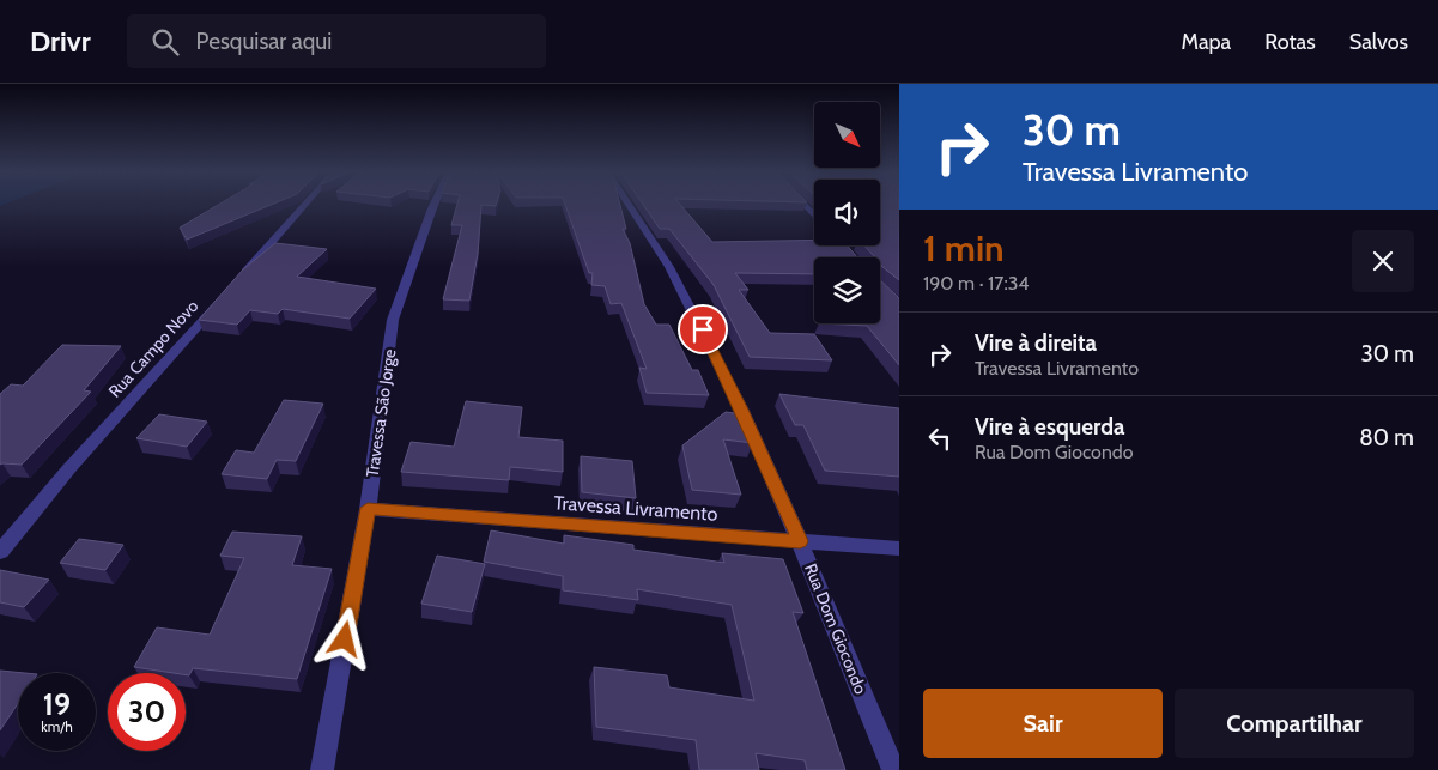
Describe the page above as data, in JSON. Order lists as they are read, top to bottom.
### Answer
{
  "streets": {
    "street": [
      "Rua Campo Novo",
      "Travessa São Jorge",
      "Travessa Livramento",
      "Rua Dom Giocondo"
    ]
  },
  "crossings": [
    ["Travessa São Jorge", "Travessa Livramento"],
    ["Travessa Livramento", "Rua Dom Giocondo"]
  ],
  "north": "bottom right",
  "page": {
    "header": "Drivr",
    "search": "Pesquisar aqui",
    "nav": ["Mapa", "Rotas", "Salvos"],
    "turn": ["30 m", "Travessa Livramento"],
    "heading": ["1 min", "190 m · 17:34"],
    "list": [
      {
        "name": "Vire à direita",
        "note": "Travessa Livramento",
        "value": "30 m"
      },
      {
        "name": "Vire à esquerda",
        "note": "Rua Dom Giocondo",
        "value": "80 m"
      }
    ],
    "speed": "19 km/h",
    "limit": "30",
    "buttons": ["Sair", "Compartilhar"]
  }
}
